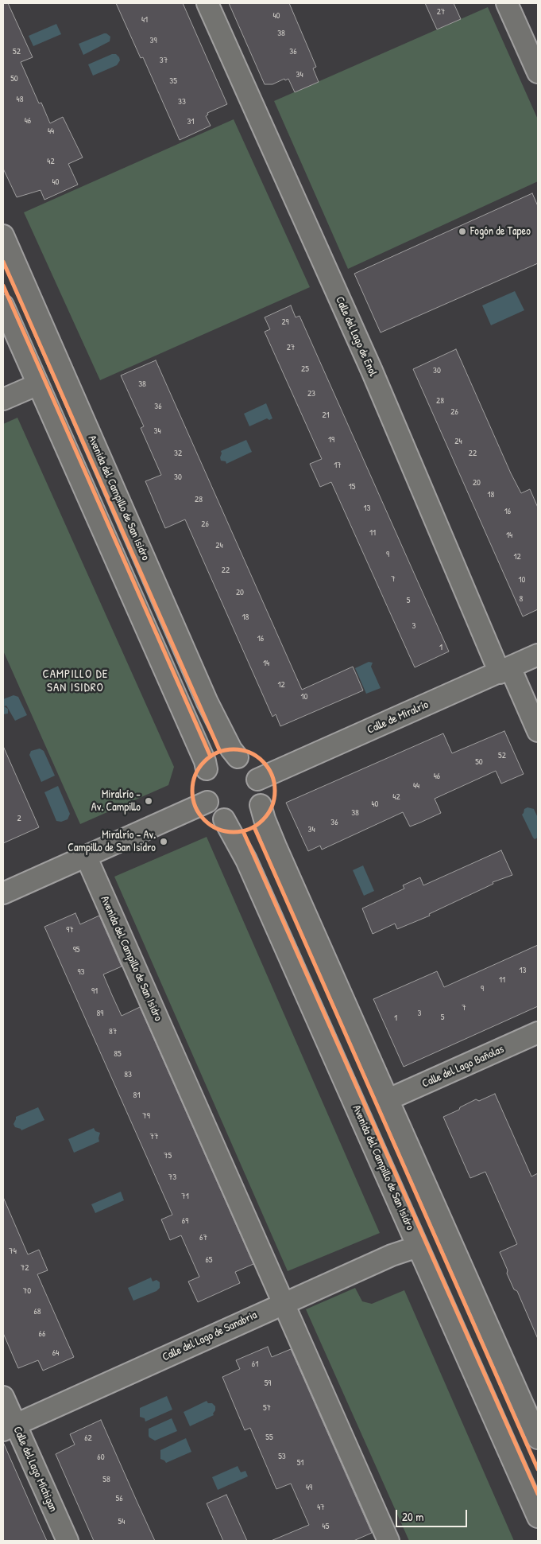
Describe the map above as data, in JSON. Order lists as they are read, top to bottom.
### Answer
{
  "streets": {
    "street": [
      "Calle del Lago de Enol",
      "Avenida del Campillo de San Isidro",
      "Calle de Miralrío",
      "Calle del Lago Bañolas",
      "Calle del Lago de Sanabria",
      "Calle del Lago Míchigan"
    ]
  },
  "crossings": [
    ["Calle del Lago de Enol", "Calle de Miralrío"],
    ["Avenida del Campillo de San Isidro", "Calle de Miralrío"],
    ["Avenida del Campillo de San Isidro", "Calle del Lago de Sanabria"],
    ["Calle del Lago de Sanabria", "Calle del Lago Míchigan"]
  ],
  "districts": ["CAMPILLO DE SAN ISIDRO"],
  "places": ["Fogón de Tapeo", "Miralrío - Av. Campillo", "Miralrío - Av. Campillo de San Isidro"],
  "house_numbers": [
    "27",
    "40",
    "41",
    "38",
    "39",
    "52",
    "36",
    "37",
    "34",
    "50",
    "35",
    "48",
    "33",
    "46",
    "31",
    "44",
    "42",
    "40",
    "29",
    "27",
    "25",
    "30",
    "38",
    "23",
    "28",
    "36",
    "26",
    "21",
    "34",
    "19",
    "24",
    "32",
    "22",
    "17",
    "30",
    "20",
    "15",
    "18",
    "28",
    "13",
    "16",
    "26",
    "11",
    "14",
    "24",
    "9",
    "12",
    "22",
    "7",
    "10",
    "20",
    "8",
    "5",
    "18",
    "3",
    "16",
    "1",
    "14",
    "12",
    "10",
    "52",
    "50",
    "46",
    "44",
    "42",
    "40",
    "38",
    "2",
    "36",
    "34",
    "97",
    "95",
    "13",
    "93",
    "11",
    "9",
    "91",
    "7",
    "89",
    "3",
    "5",
    "1",
    "87",
    "85",
    "83",
    "81",
    "79",
    "77",
    "75",
    "73",
    "71",
    "69",
    "67",
    "74",
    "65",
    "72",
    "70",
    "68",
    "66",
    "64",
    "61",
    "59",
    "57",
    "55",
    "62",
    "53",
    "60",
    "51",
    "58",
    "49",
    "56",
    "47",
    "54",
    "45"
  ],
  "scale_bar": "20 m"
}
